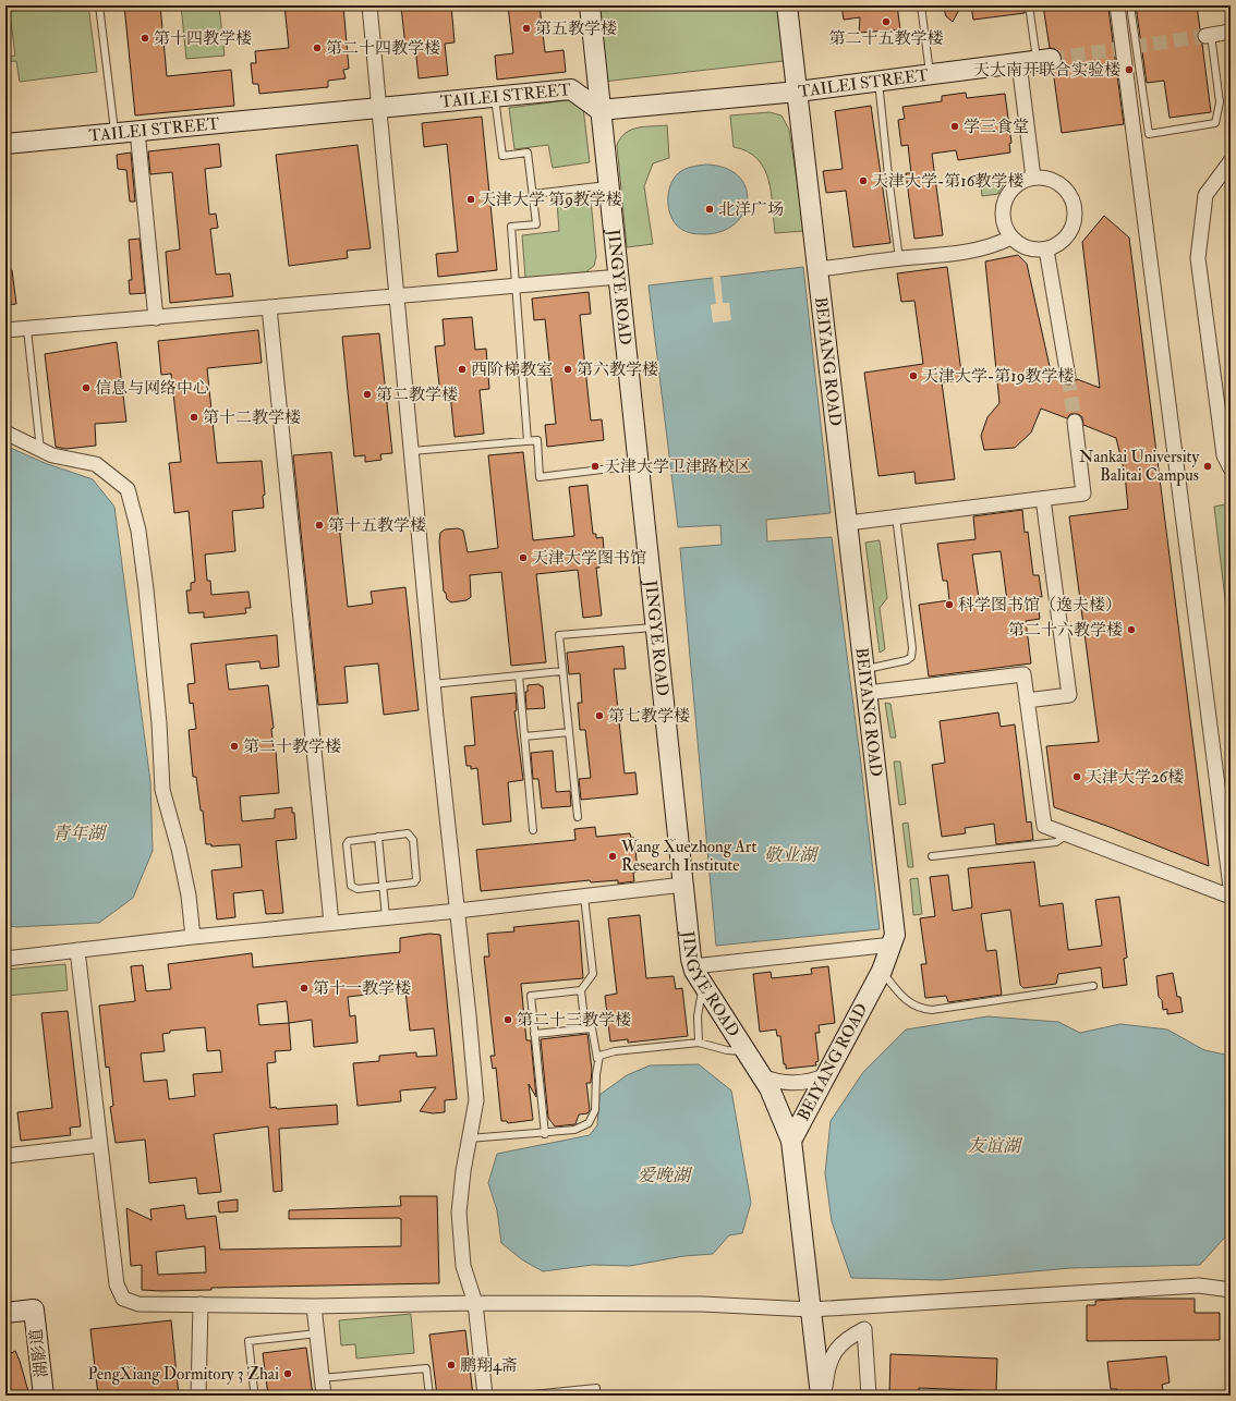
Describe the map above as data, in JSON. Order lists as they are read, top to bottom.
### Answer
{
  "streets": {
    "street": [
      "TAILEI STREET",
      "JINGYE ROAD",
      "BEIYANG ROAD",
      "湖影道"
    ]
  },
  "crossings": [
    ["TAILEI STREET", "JINGYE ROAD"],
    ["TAILEI STREET", "BEIYANG ROAD"],
    ["JINGYE ROAD", "BEIYANG ROAD"]
  ],
  "water": [
    "青年湖",
    "敬业湖",
    "友谊湖",
    "爱晚湖"
  ],
  "places": [
    "第二十五教学楼",
    "第五教学楼",
    "第十四教学楼",
    "第二十四教学楼",
    "天大南开联合实验楼",
    "学三食堂",
    "天津大学-第16教学楼",
    "天津大学 第9教学楼",
    "北洋广场",
    "西阶梯教室",
    "第六教学楼",
    "天津大学-第19教学楼",
    "信息与网络中心",
    "第二教学楼",
    "第十二教学楼",
    "天津大学卫津路校区",
    "Nankai University Balitai Campus",
    "第十五教学楼",
    "天津大学图书馆",
    "科学图书馆（逸夫楼）",
    "第二十六教学楼",
    "第七教学楼",
    "第二十教学楼",
    "天津大学26楼",
    "Wang Xuezhong Art Research Institute",
    "第十一教学楼",
    "第二十三教学楼",
    "鹏翔4斋",
    "PengXiang Dormitory 3 Zhai"
  ]
}
